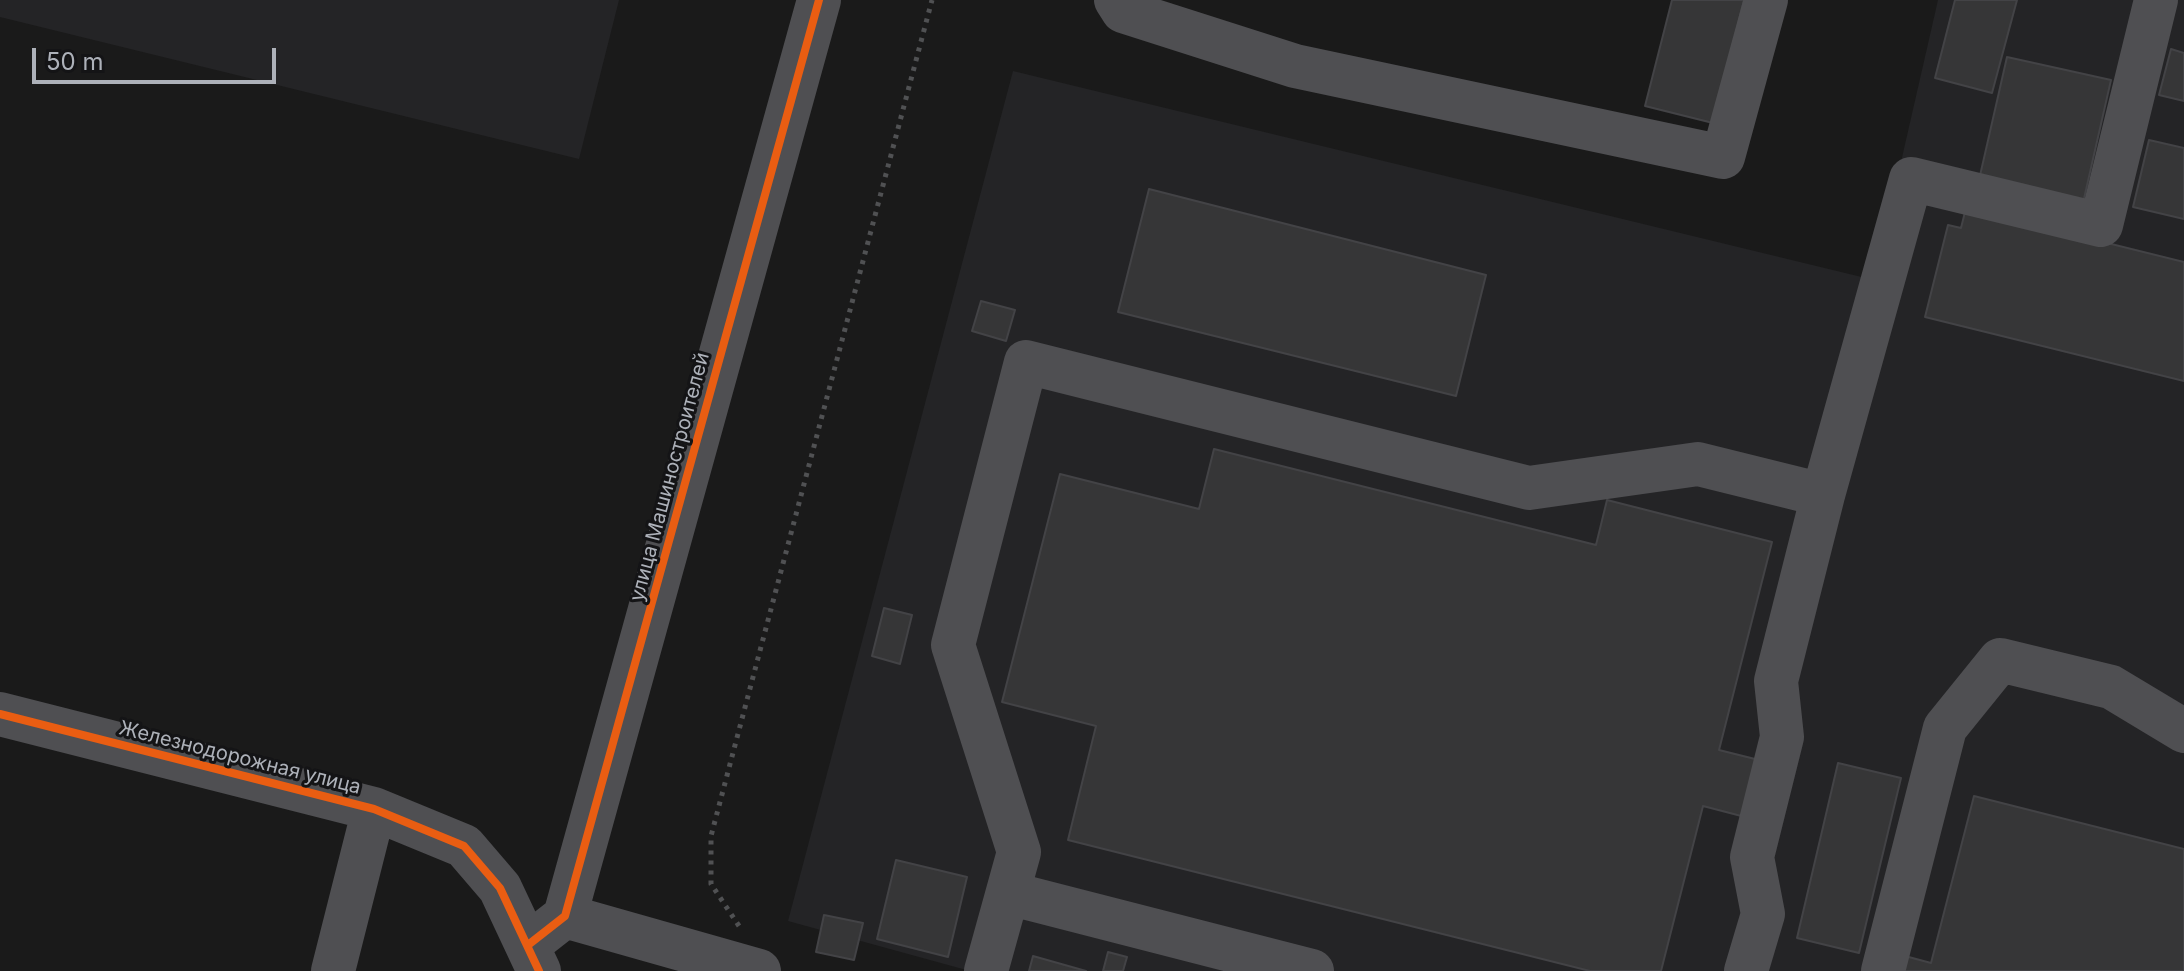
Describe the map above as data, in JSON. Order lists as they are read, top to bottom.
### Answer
{
  "streets": {
    "street": ["улица Машиностроителей", "Железнодорожная улица"]
  },
  "scale_bar": "50 m"
}
